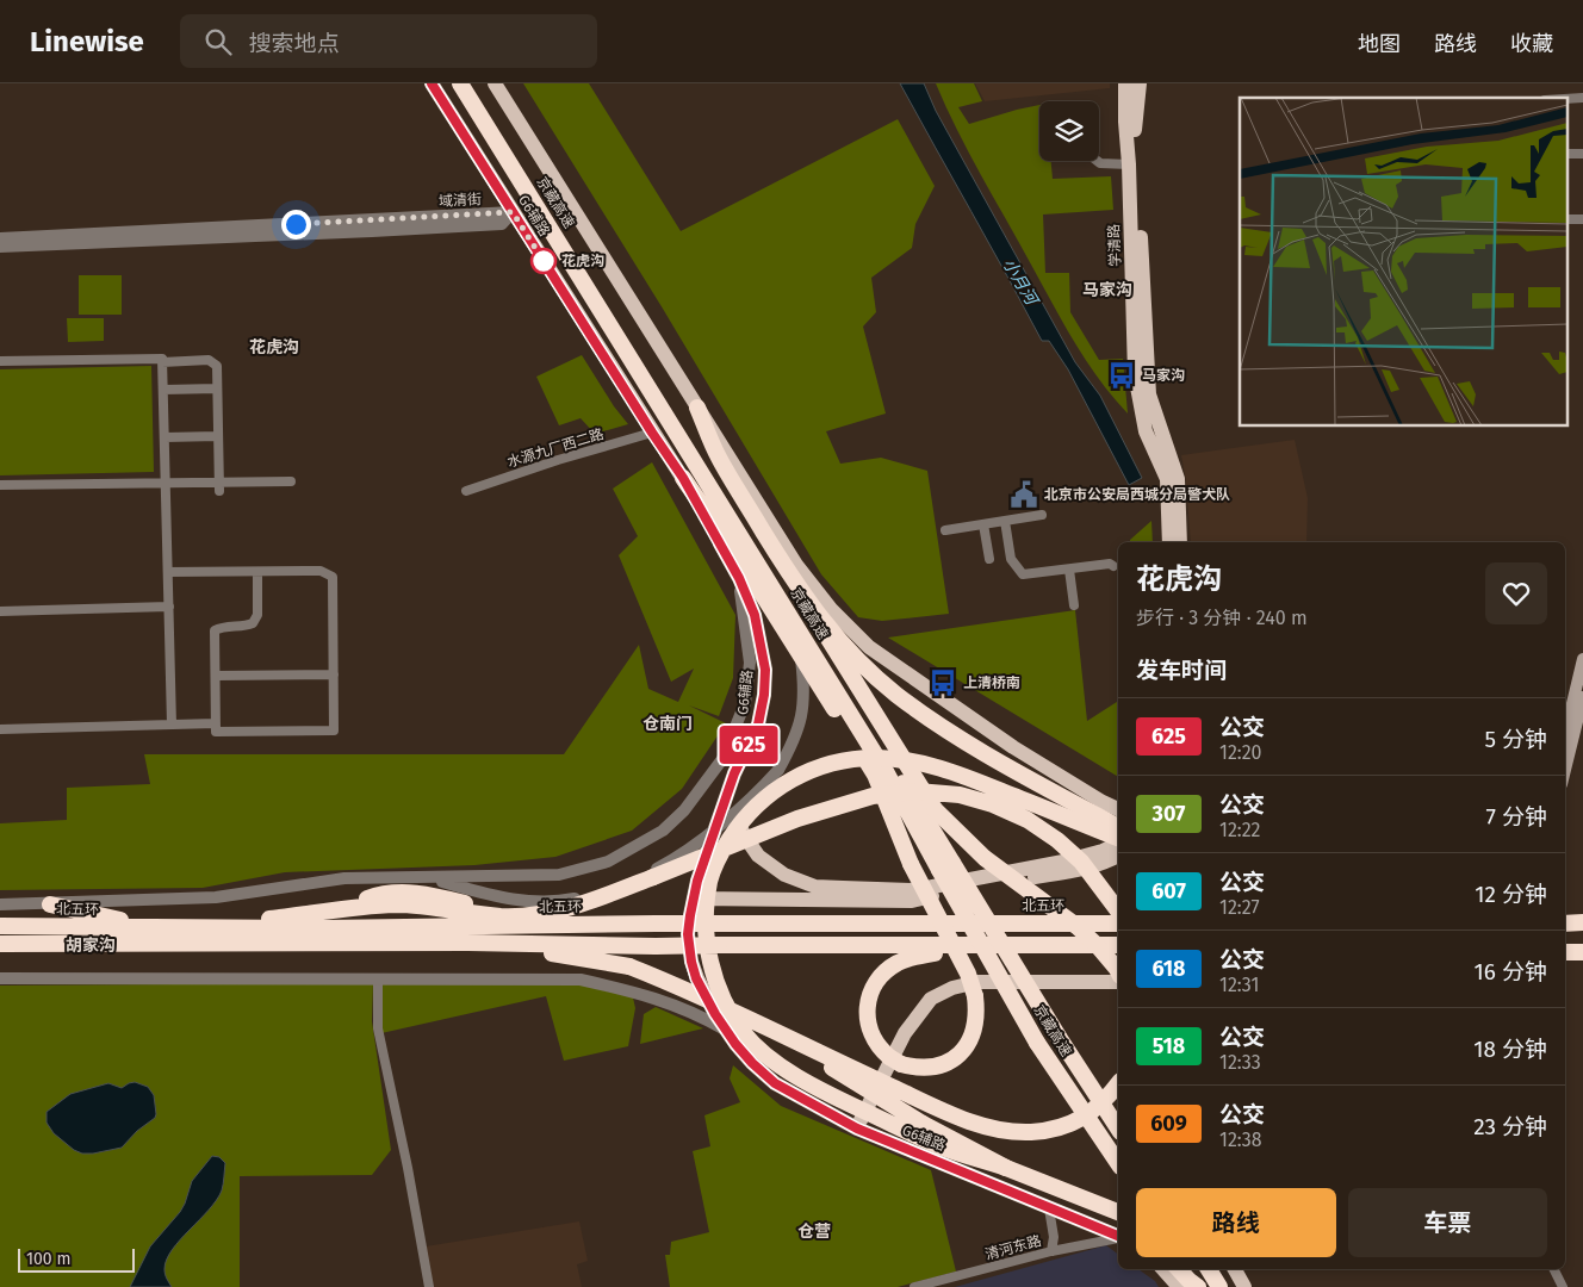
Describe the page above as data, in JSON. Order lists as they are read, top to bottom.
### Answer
{
  "streets": {
    "highway": ["京藏高速", "北五环"],
    "main road": ["G6辅路", "学清路"],
    "street": ["域清街", "水源九厂西二路", "清河东路"]
  },
  "crossings": [
    ["域清街", "G6辅路"],
    ["G6辅路", "水源九厂西二路"]
  ],
  "districts": [
    "马家沟",
    "花虎沟",
    "仓南门",
    "胡家沟",
    "仓营"
  ],
  "water": ["小月河"],
  "places": {
    "other": ["花虎沟"],
    "bus stop": ["马家沟", "上清桥南"],
    "public building": ["北京市公安局西城分局警犬队"]
  },
  "lines": ["bus line 625"],
  "scale_bar": "100 m",
  "page": {
    "header": "Linewise",
    "search": "搜索地点",
    "nav": ["地图", "路线", "收藏"],
    "on_map": "625",
    "heading": [
      ["花虎沟", "步行 · 3 分钟 · 240 m"],
      "发车时间"
    ],
    "list": [
      {
        "mark": "625",
        "name": "公交",
        "note": "12:20",
        "value": "5 分钟"
      },
      {
        "mark": "307",
        "name": "公交",
        "note": "12:22",
        "value": "7 分钟"
      },
      {
        "mark": "607",
        "name": "公交",
        "note": "12:27",
        "value": "12 分钟"
      },
      {
        "mark": "618",
        "name": "公交",
        "note": "12:31",
        "value": "16 分钟"
      },
      {
        "mark": "518",
        "name": "公交",
        "note": "12:33",
        "value": "18 分钟"
      },
      {
        "mark": "609",
        "name": "公交",
        "note": "12:38",
        "value": "23 分钟"
      }
    ],
    "buttons": ["路线", "车票"],
    "scale": "100 m"
  }
}
